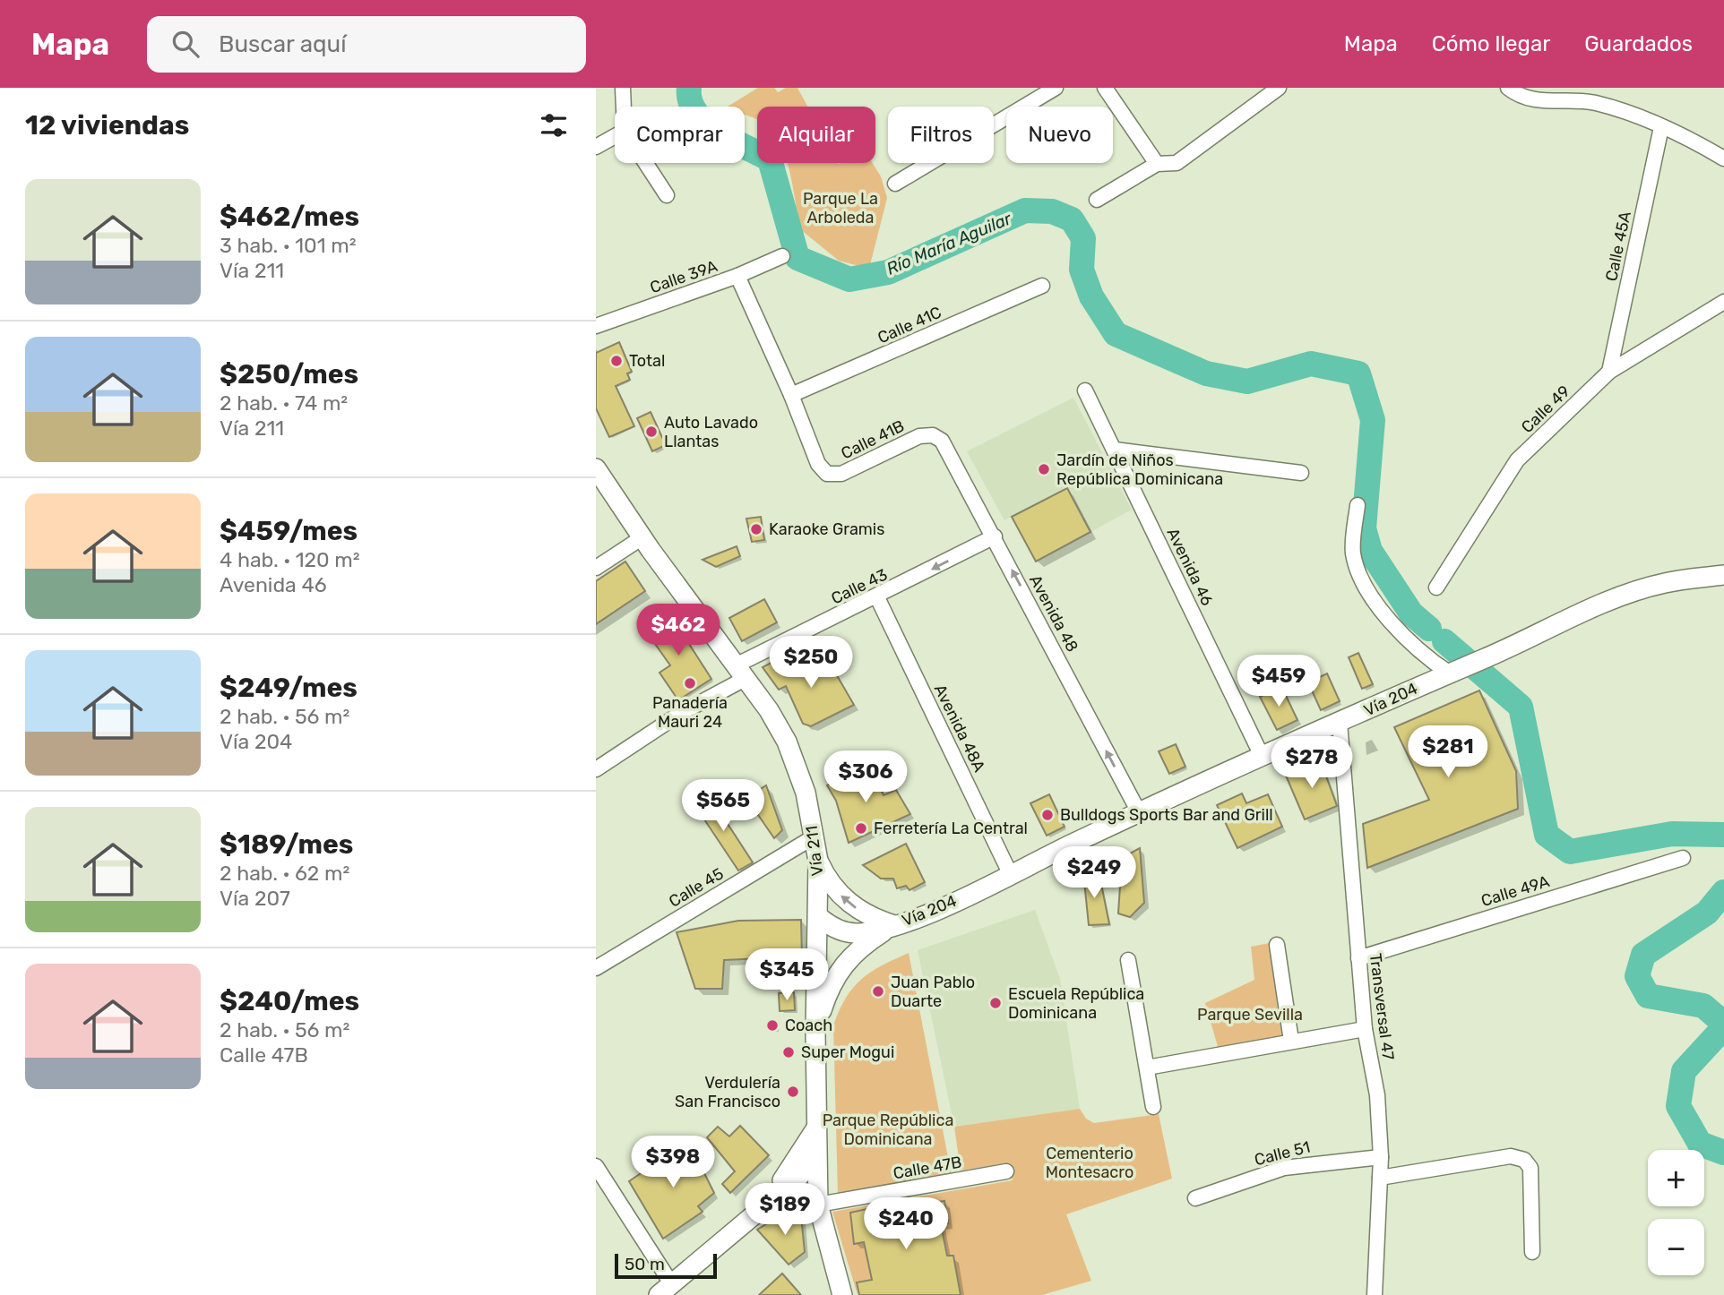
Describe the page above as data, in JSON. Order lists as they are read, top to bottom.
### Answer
{
  "streets": {
    "main road": ["Vía 204", "Vía 211"],
    "street": [
      "Calle 45A",
      "Calle 39A",
      "Calle 41C",
      "Calle 49",
      "Calle 41B",
      "Avenida 46",
      "Calle 43",
      "Avenida 48",
      "Avenida 48A",
      "Calle 45",
      "Calle 49A",
      "Transversal 47",
      "Calle 51",
      "Calle 47B"
    ]
  },
  "crossings": [
    ["Calle 45A", "Calle 49"],
    ["Calle 41C", "Calle 41B"],
    ["Calle 41B", "Avenida 48"],
    ["Avenida 46", "Vía 204"],
    ["Calle 43", "Avenida 48"],
    ["Calle 43", "Avenida 48A"],
    ["Calle 43", "Vía 211"],
    ["Avenida 48", "Vía 204"],
    ["Vía 204", "Avenida 48A"],
    ["Vía 204", "Vía 211"],
    ["Vía 204", "Transversal 47"],
    ["Vía 211", "Calle 45"],
    ["Vía 211", "Calle 47B"],
    ["Calle 49A", "Transversal 47"],
    ["Transversal 47", "Calle 51"]
  ],
  "one_way": ["Avenida 48"],
  "water": ["Río María Aguilar"],
  "parks": [
    "Parque La Arboleda",
    "Parque Sevilla",
    "Parque República Dominicana",
    "Cementerio Montesacro"
  ],
  "places": [
    "Total",
    "Auto Lavado Llantas",
    "Jardín de Niños República Dominicana",
    "Karaoke Gramis",
    "Panadería Mauri 24",
    "Bulldogs Sports Bar and Grill",
    "Ferretería La Central",
    "Juan Pablo Duarte",
    "Escuela República Dominicana",
    "Coach",
    "Super Mogui",
    "Verdulería San Francisco"
  ],
  "scale_bar": "50 m",
  "page": {
    "header": "Mapa",
    "search": "Buscar aquí",
    "nav": ["Mapa", "Cómo llegar", "Guardados"],
    "heading": "12 viviendas",
    "chip": [
      "Comprar",
      "Alquilar",
      "Filtros",
      "Nuevo"
    ],
    "list": [
      {
        "name": "$462/mes",
        "note": "3 hab. · 101 m² · Vía 211"
      },
      {
        "name": "$250/mes",
        "note": "2 hab. · 74 m² · Vía 211"
      },
      {
        "name": "$459/mes",
        "note": "4 hab. · 120 m² · Avenida 46"
      },
      {
        "name": "$249/mes",
        "note": "2 hab. · 56 m² · Vía 204"
      },
      {
        "name": "$189/mes",
        "note": "2 hab. · 62 m² · Vía 207"
      },
      {
        "name": "$240/mes",
        "note": "2 hab. · 56 m² · Calle 47B"
      }
    ],
    "price": [
      "$462",
      "$250",
      "$459",
      "$281",
      "$278",
      "$306",
      "$565",
      "$249",
      "$345",
      "$398",
      "$189",
      "$240"
    ],
    "map_buttons": ["+", "−"],
    "scale": "50 m"
  }
}
